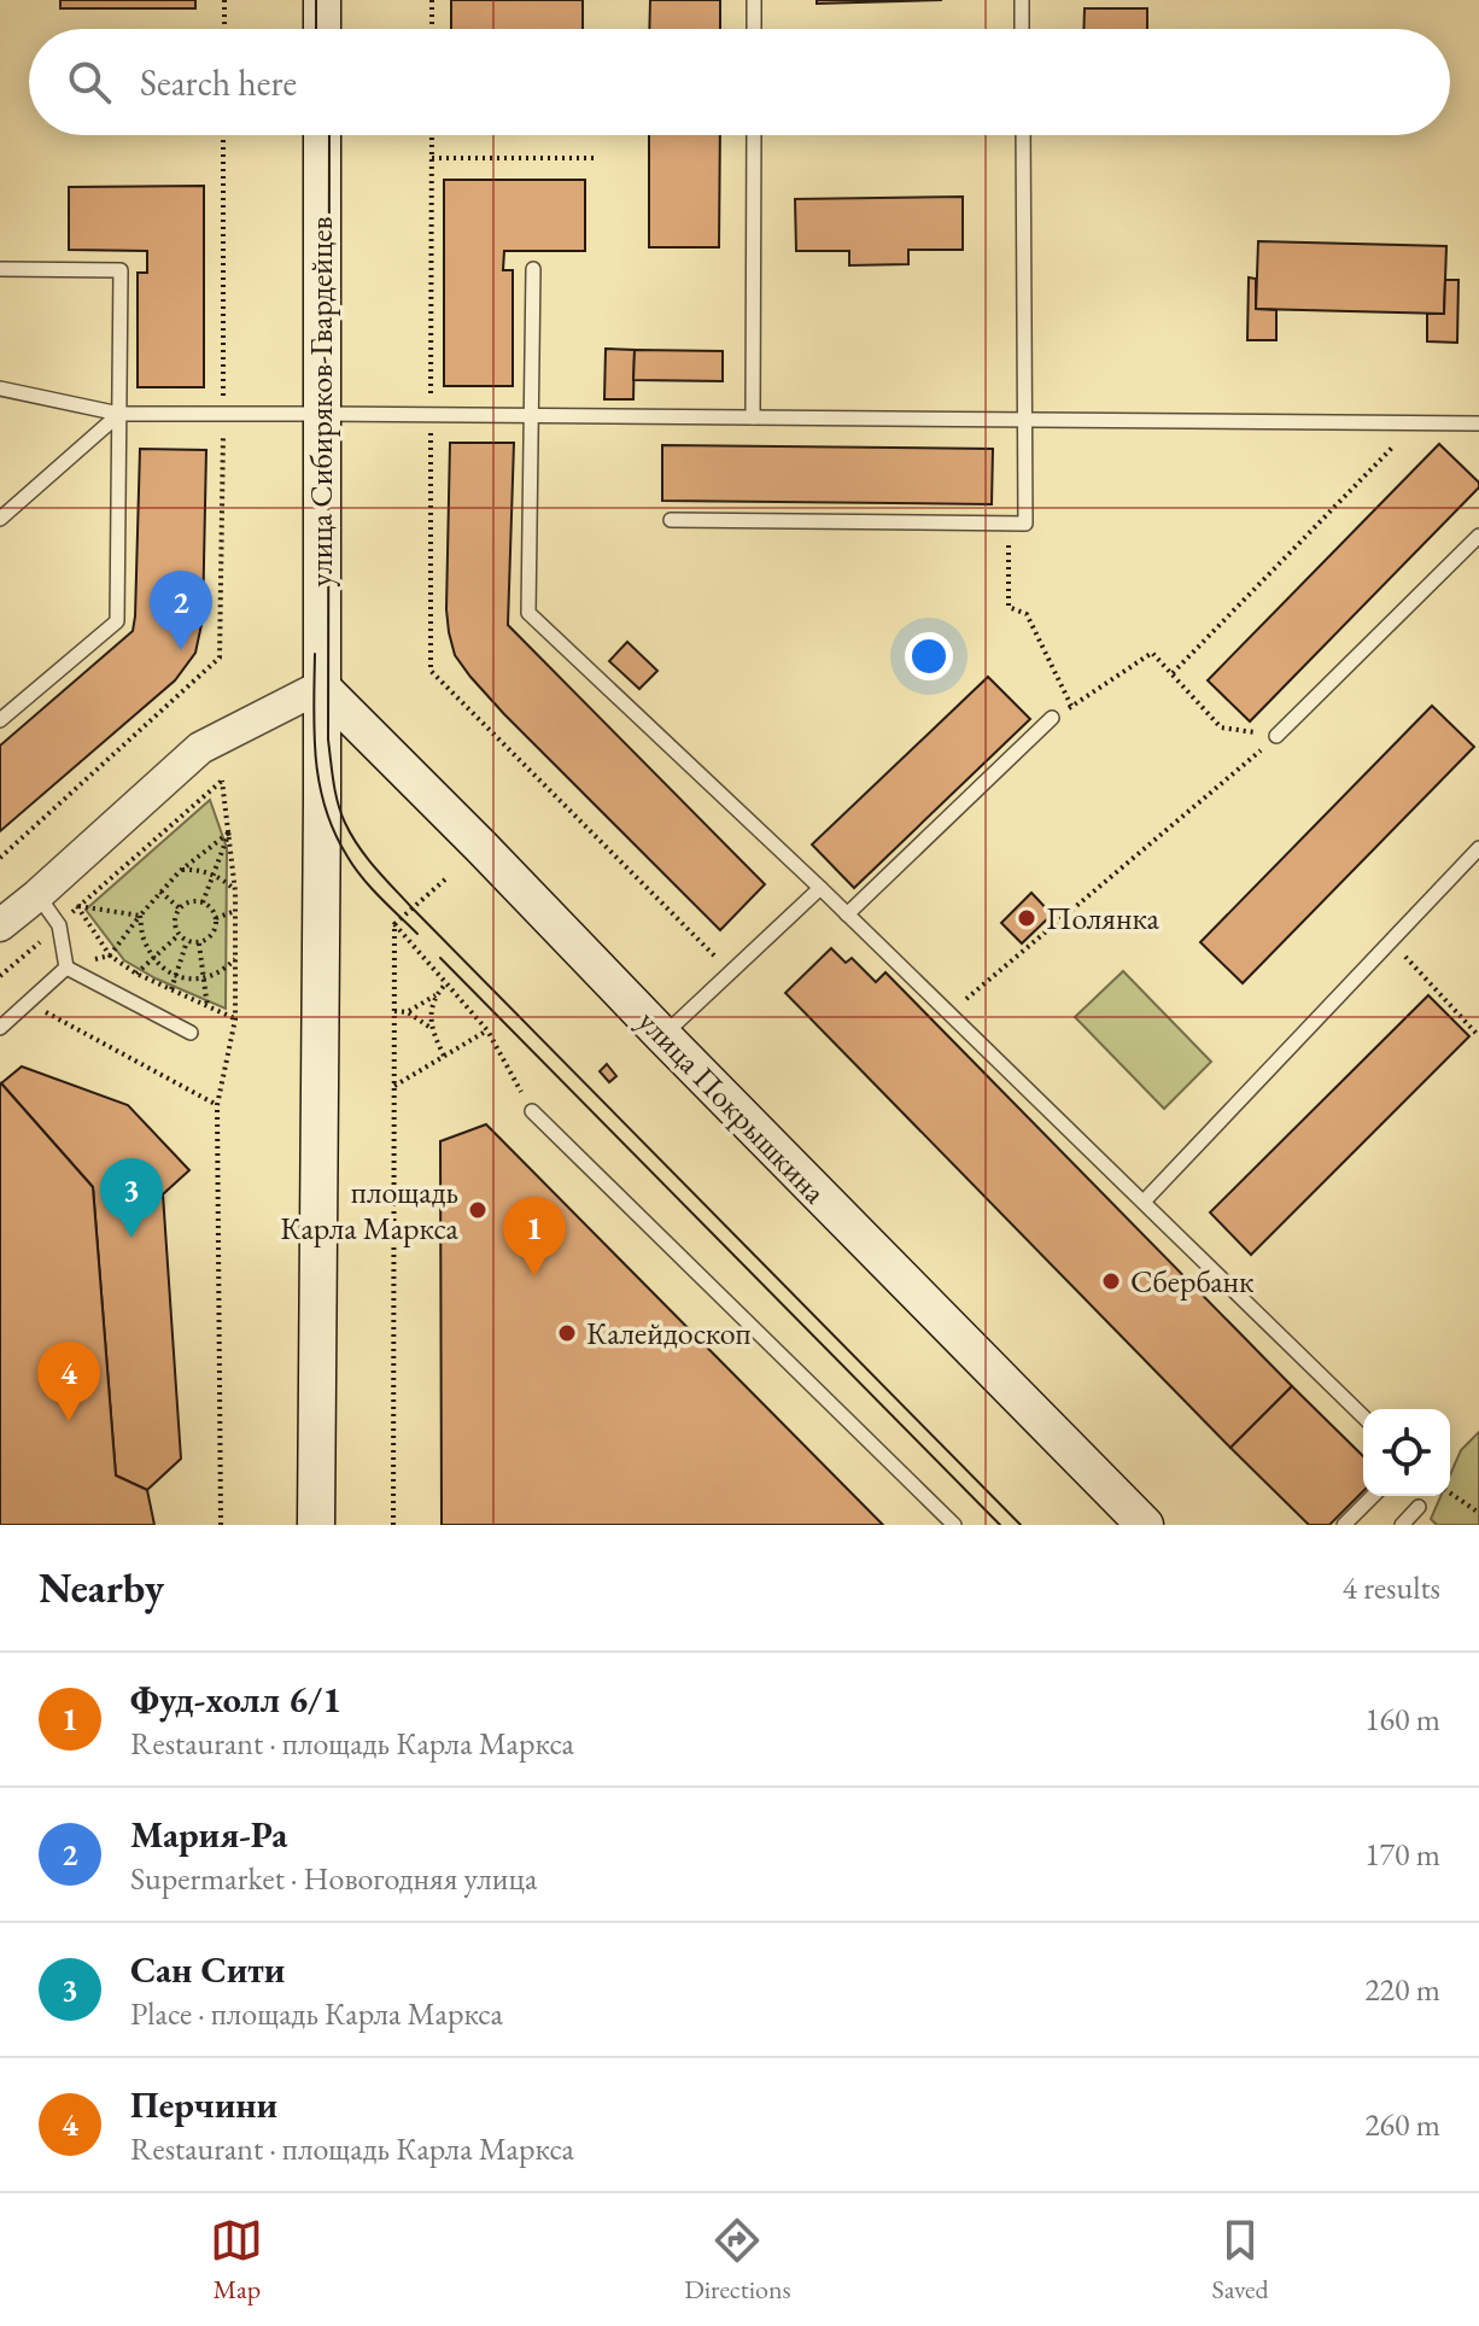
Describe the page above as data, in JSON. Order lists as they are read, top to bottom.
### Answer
{
  "streets": {
    "main road": ["улица Сибиряков-Гвардейцев", "улица Покрышкина"]
  },
  "crossings": [
    ["улица Сибиряков-Гвардейцев", "улица Покрышкина"]
  ],
  "places": [
    "Полянка",
    "площадь Карла Маркса",
    "Сбербанк",
    "Калейдоскоп"
  ],
  "page": {
    "search": "Search here",
    "pins": [
      "2",
      "3",
      "1",
      "4"
    ],
    "heading": ["Nearby", "4 results"],
    "list": [
      {
        "mark": "1",
        "name": "Фуд-холл 6/1",
        "note": "Restaurant · площадь Карла Маркса",
        "value": "160 m"
      },
      {
        "mark": "2",
        "name": "Мария-Ра",
        "note": "Supermarket · Новогодняя улица",
        "value": "170 m"
      },
      {
        "mark": "3",
        "name": "Сан Сити",
        "note": "Place · площадь Карла Маркса",
        "value": "220 m"
      },
      {
        "mark": "4",
        "name": "Перчини",
        "note": "Restaurant · площадь Карла Маркса",
        "value": "260 m"
      }
    ],
    "nav": ["Map", "Directions", "Saved"]
  }
}
